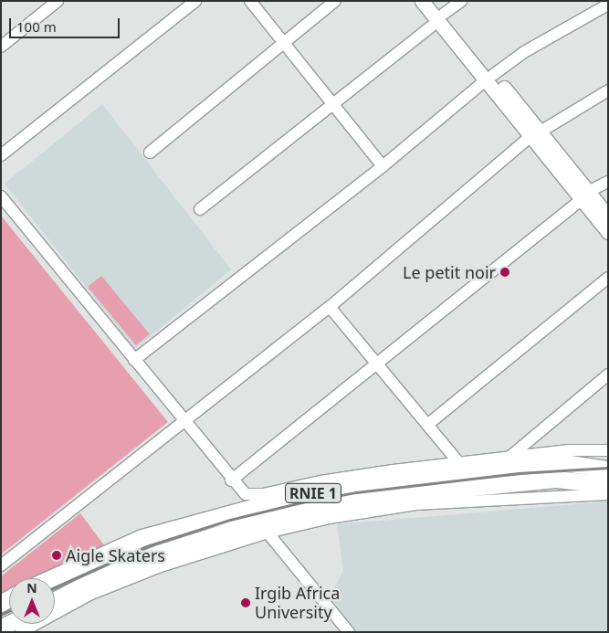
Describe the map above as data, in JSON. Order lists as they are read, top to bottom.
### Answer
{
  "streets": {
    "highway": ["RNIE 1"]
  },
  "places": ["Le petit noir", "Aigle Skaters", "Irgib Africa University"],
  "scale_bar": "100 m",
  "north": "top"
}
